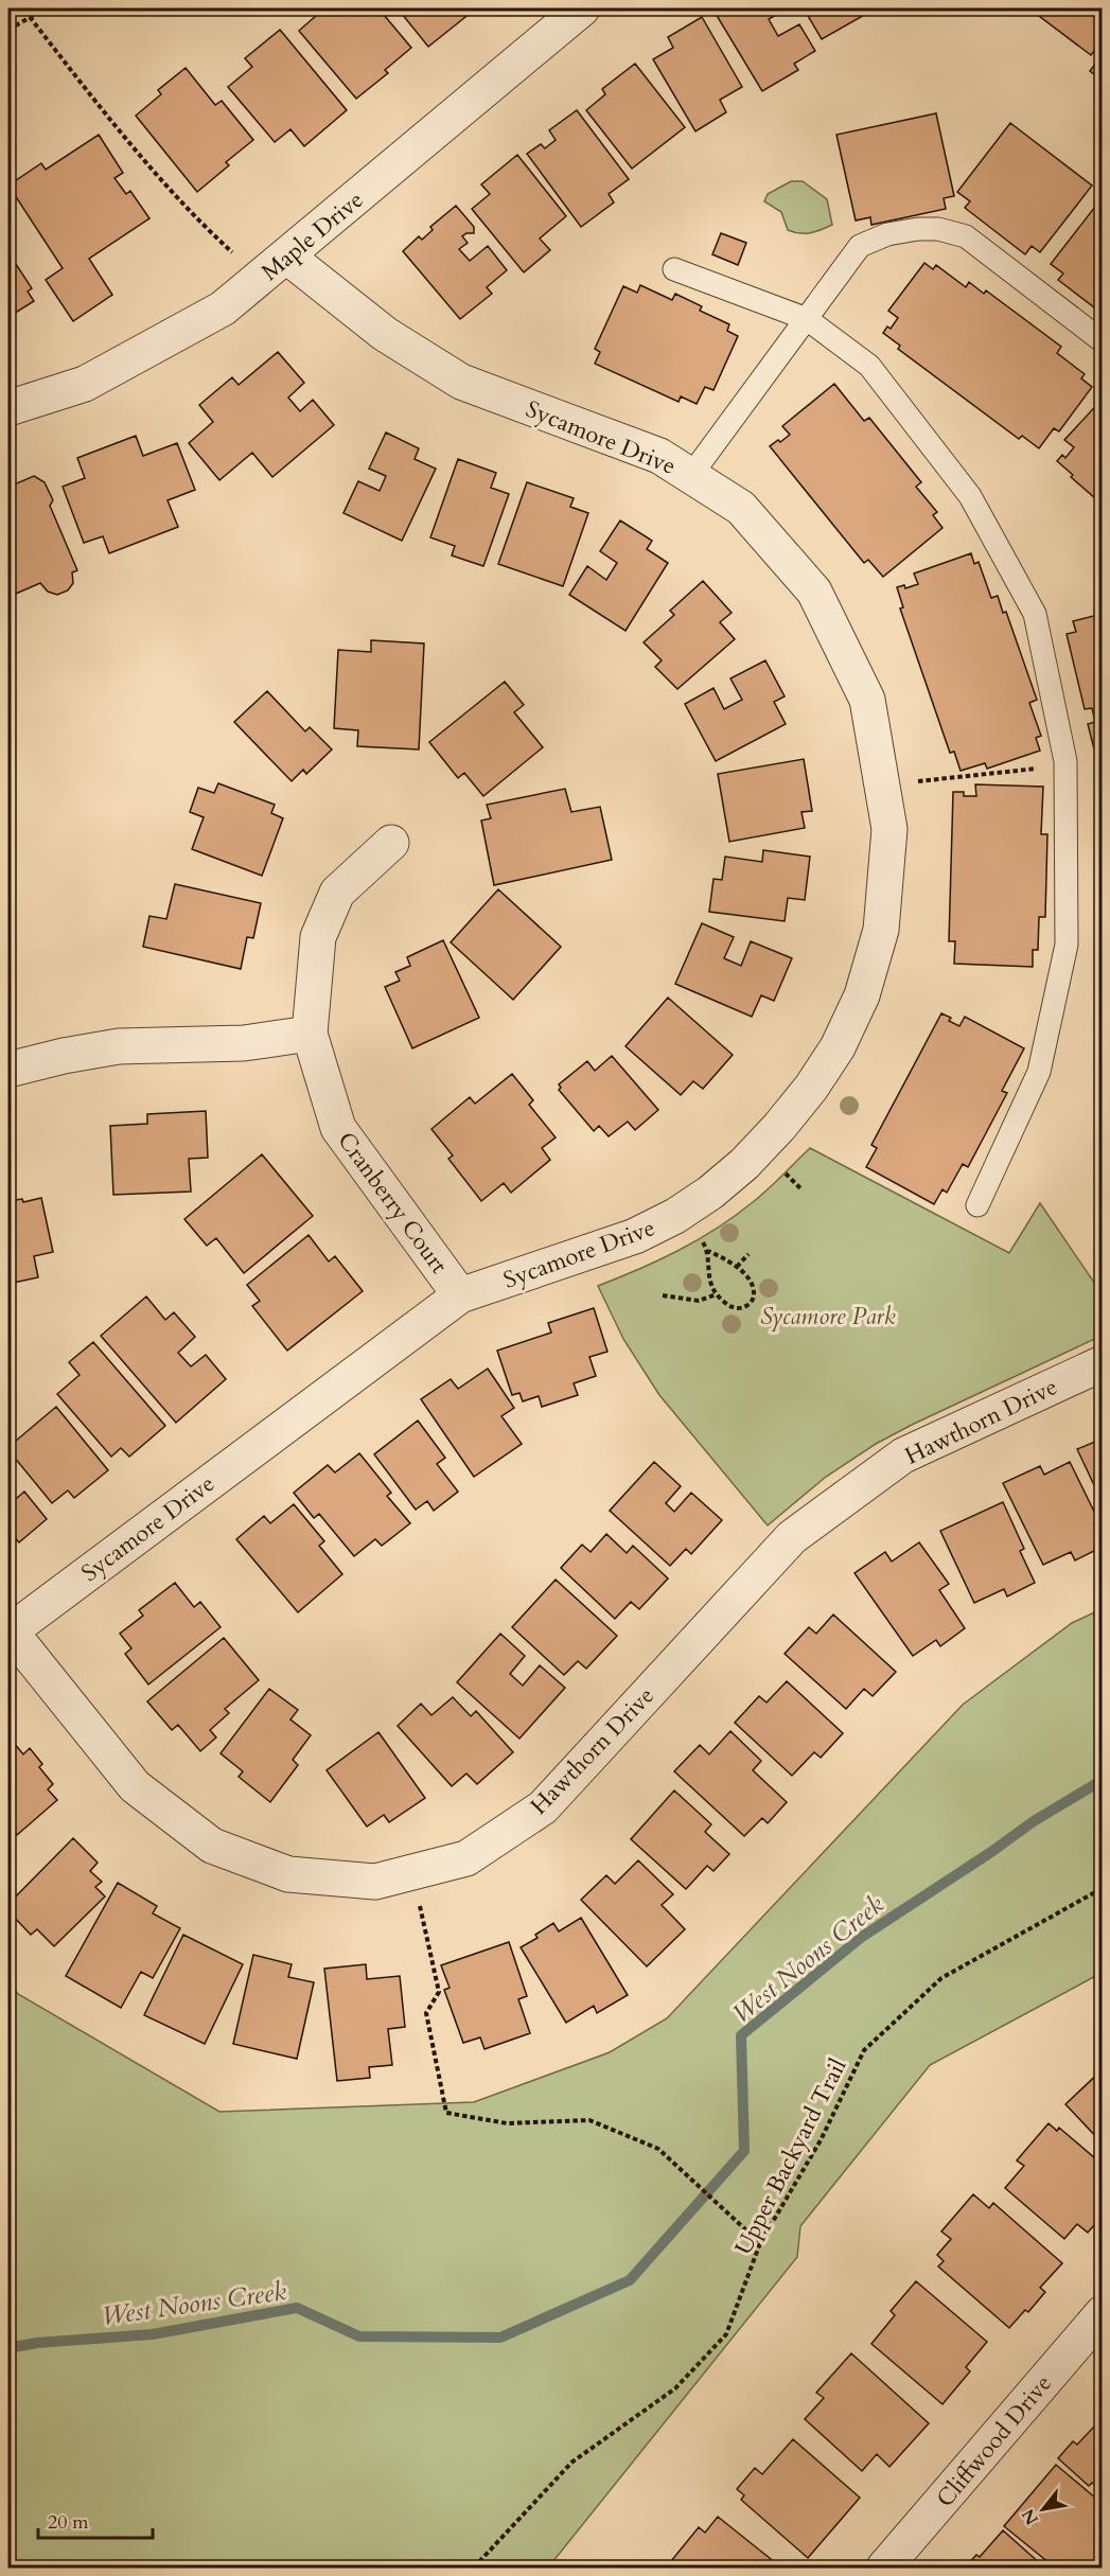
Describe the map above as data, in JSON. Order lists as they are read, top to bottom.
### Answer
{
  "streets": {
    "street": [
      "Maple Drive",
      "Sycamore Drive",
      "Cranberry Court",
      "Hawthorn Drive",
      "Cliffwood Drive"
    ],
    "path": ["Upper Backyard Trail"]
  },
  "crossings": [
    ["Maple Drive", "Sycamore Drive"],
    ["Sycamore Drive", "Cranberry Court"],
    ["Sycamore Drive", "Hawthorn Drive"]
  ],
  "water": ["West Noons Creek"],
  "parks": ["Sycamore Park"],
  "scale_bar": "20 m",
  "north": "bottom left"
}
